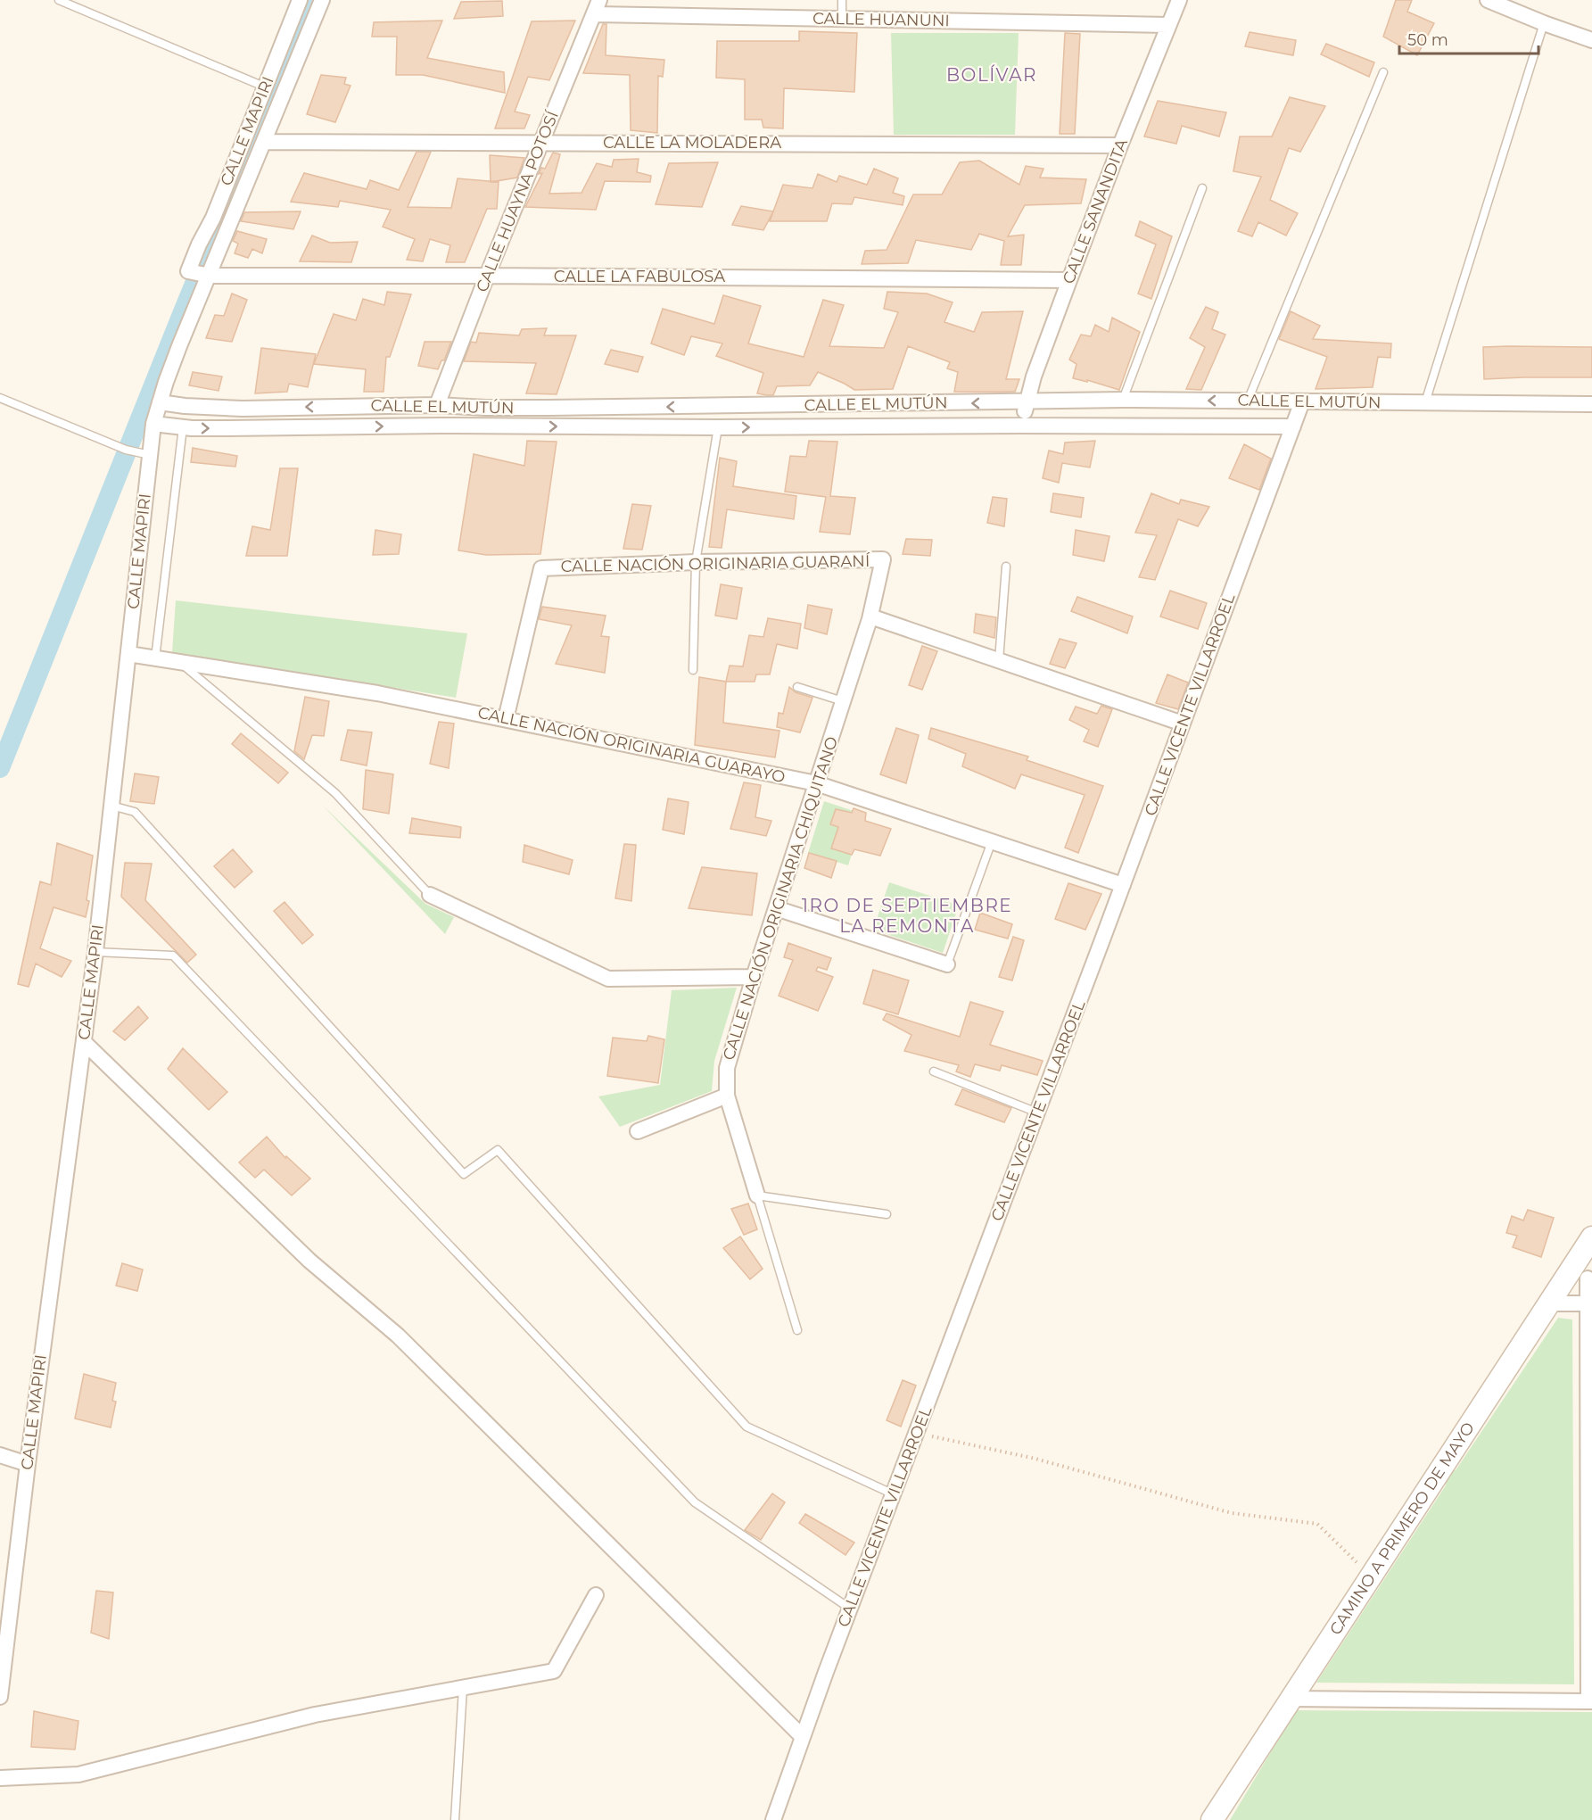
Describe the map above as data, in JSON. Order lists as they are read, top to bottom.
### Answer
{
  "streets": {
    "main road": ["CAMINO A PRIMERO DE MAYO"],
    "street": [
      "CALLE HUANUNI",
      "CALLE MAPIRI",
      "CALLE LA MOLADERA",
      "CALLE HUAYNA POTOSÍ",
      "CALLE SANANDITA",
      "CALLE LA FABULOSA",
      "CALLE EL MUTÚN",
      "CALLE NACIÓN ORIGINARIA GUARANÍ",
      "CALLE VICENTE VILLARROEL",
      "CALLE NACIÓN ORIGINARIA GUARAYO",
      "CALLE NACIÓN ORIGINARIA CHIQUITANO"
    ]
  },
  "crossings": [
    ["CALLE HUANUNI", "CALLE HUAYNA POTOSÍ"],
    ["CALLE HUANUNI", "CALLE SANANDITA"],
    ["CALLE MAPIRI", "CALLE LA MOLADERA"],
    ["CALLE MAPIRI", "CALLE LA FABULOSA"],
    ["CALLE MAPIRI", "CALLE EL MUTÚN"],
    ["CALLE MAPIRI", "CALLE NACIÓN ORIGINARIA GUARAYO"],
    ["CALLE LA MOLADERA", "CALLE HUAYNA POTOSÍ"],
    ["CALLE LA MOLADERA", "CALLE SANANDITA"],
    ["CALLE HUAYNA POTOSÍ", "CALLE LA FABULOSA"],
    ["CALLE HUAYNA POTOSÍ", "CALLE EL MUTÚN"],
    ["CALLE SANANDITA", "CALLE LA FABULOSA"],
    ["CALLE SANANDITA", "CALLE EL MUTÚN"],
    ["CALLE EL MUTÚN", "CALLE VICENTE VILLARROEL"],
    ["CALLE NACIÓN ORIGINARIA GUARANÍ", "CALLE NACIÓN ORIGINARIA GUARAYO"],
    ["CALLE NACIÓN ORIGINARIA GUARANÍ", "CALLE NACIÓN ORIGINARIA CHIQUITANO"],
    ["CALLE VICENTE VILLARROEL", "CALLE NACIÓN ORIGINARIA GUARAYO"],
    ["CALLE NACIÓN ORIGINARIA GUARAYO", "CALLE NACIÓN ORIGINARIA CHIQUITANO"]
  ],
  "districts": ["BOLÍVAR", "1RO DE SEPTIEMBRE LA REMONTA"],
  "scale_bar": "50 m"
}
